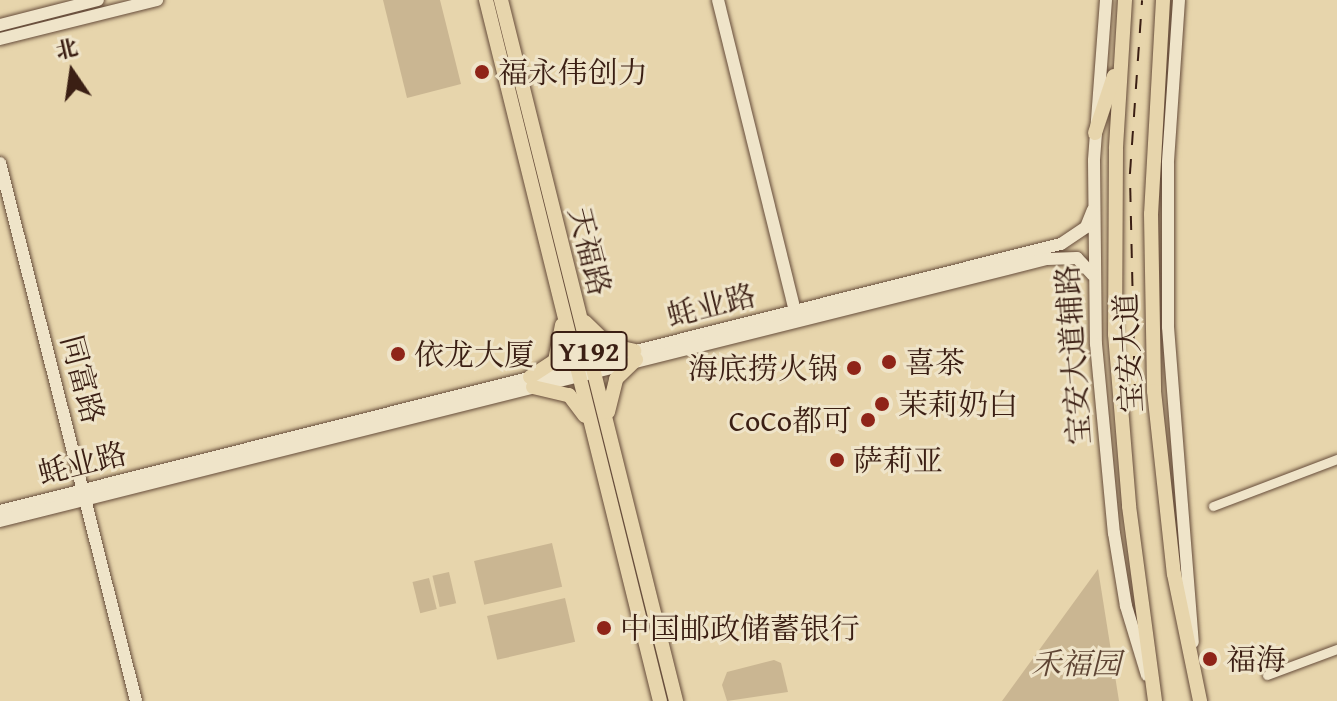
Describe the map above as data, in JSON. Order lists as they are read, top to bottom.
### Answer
{
  "streets": {
    "main road": ["天福路", "Y192", "宝安大道"],
    "street": ["蚝业路", "宝安大道辅路", "同富路"]
  },
  "crossings": [
    ["天福路", "蚝业路"],
    ["蚝业路", "宝安大道辅路"],
    ["蚝业路", "同富路"],
    ["宝安大道", "宝安大道辅路"]
  ],
  "parks": ["禾福园"],
  "places": [
    "福永伟创力",
    "依龙大厦",
    "喜茶",
    "海底捞火锅",
    "茉莉奶白",
    "CoCo都可",
    "萨莉亚",
    "中国邮政储蓄银行",
    "福海"
  ],
  "north": "top"
}
